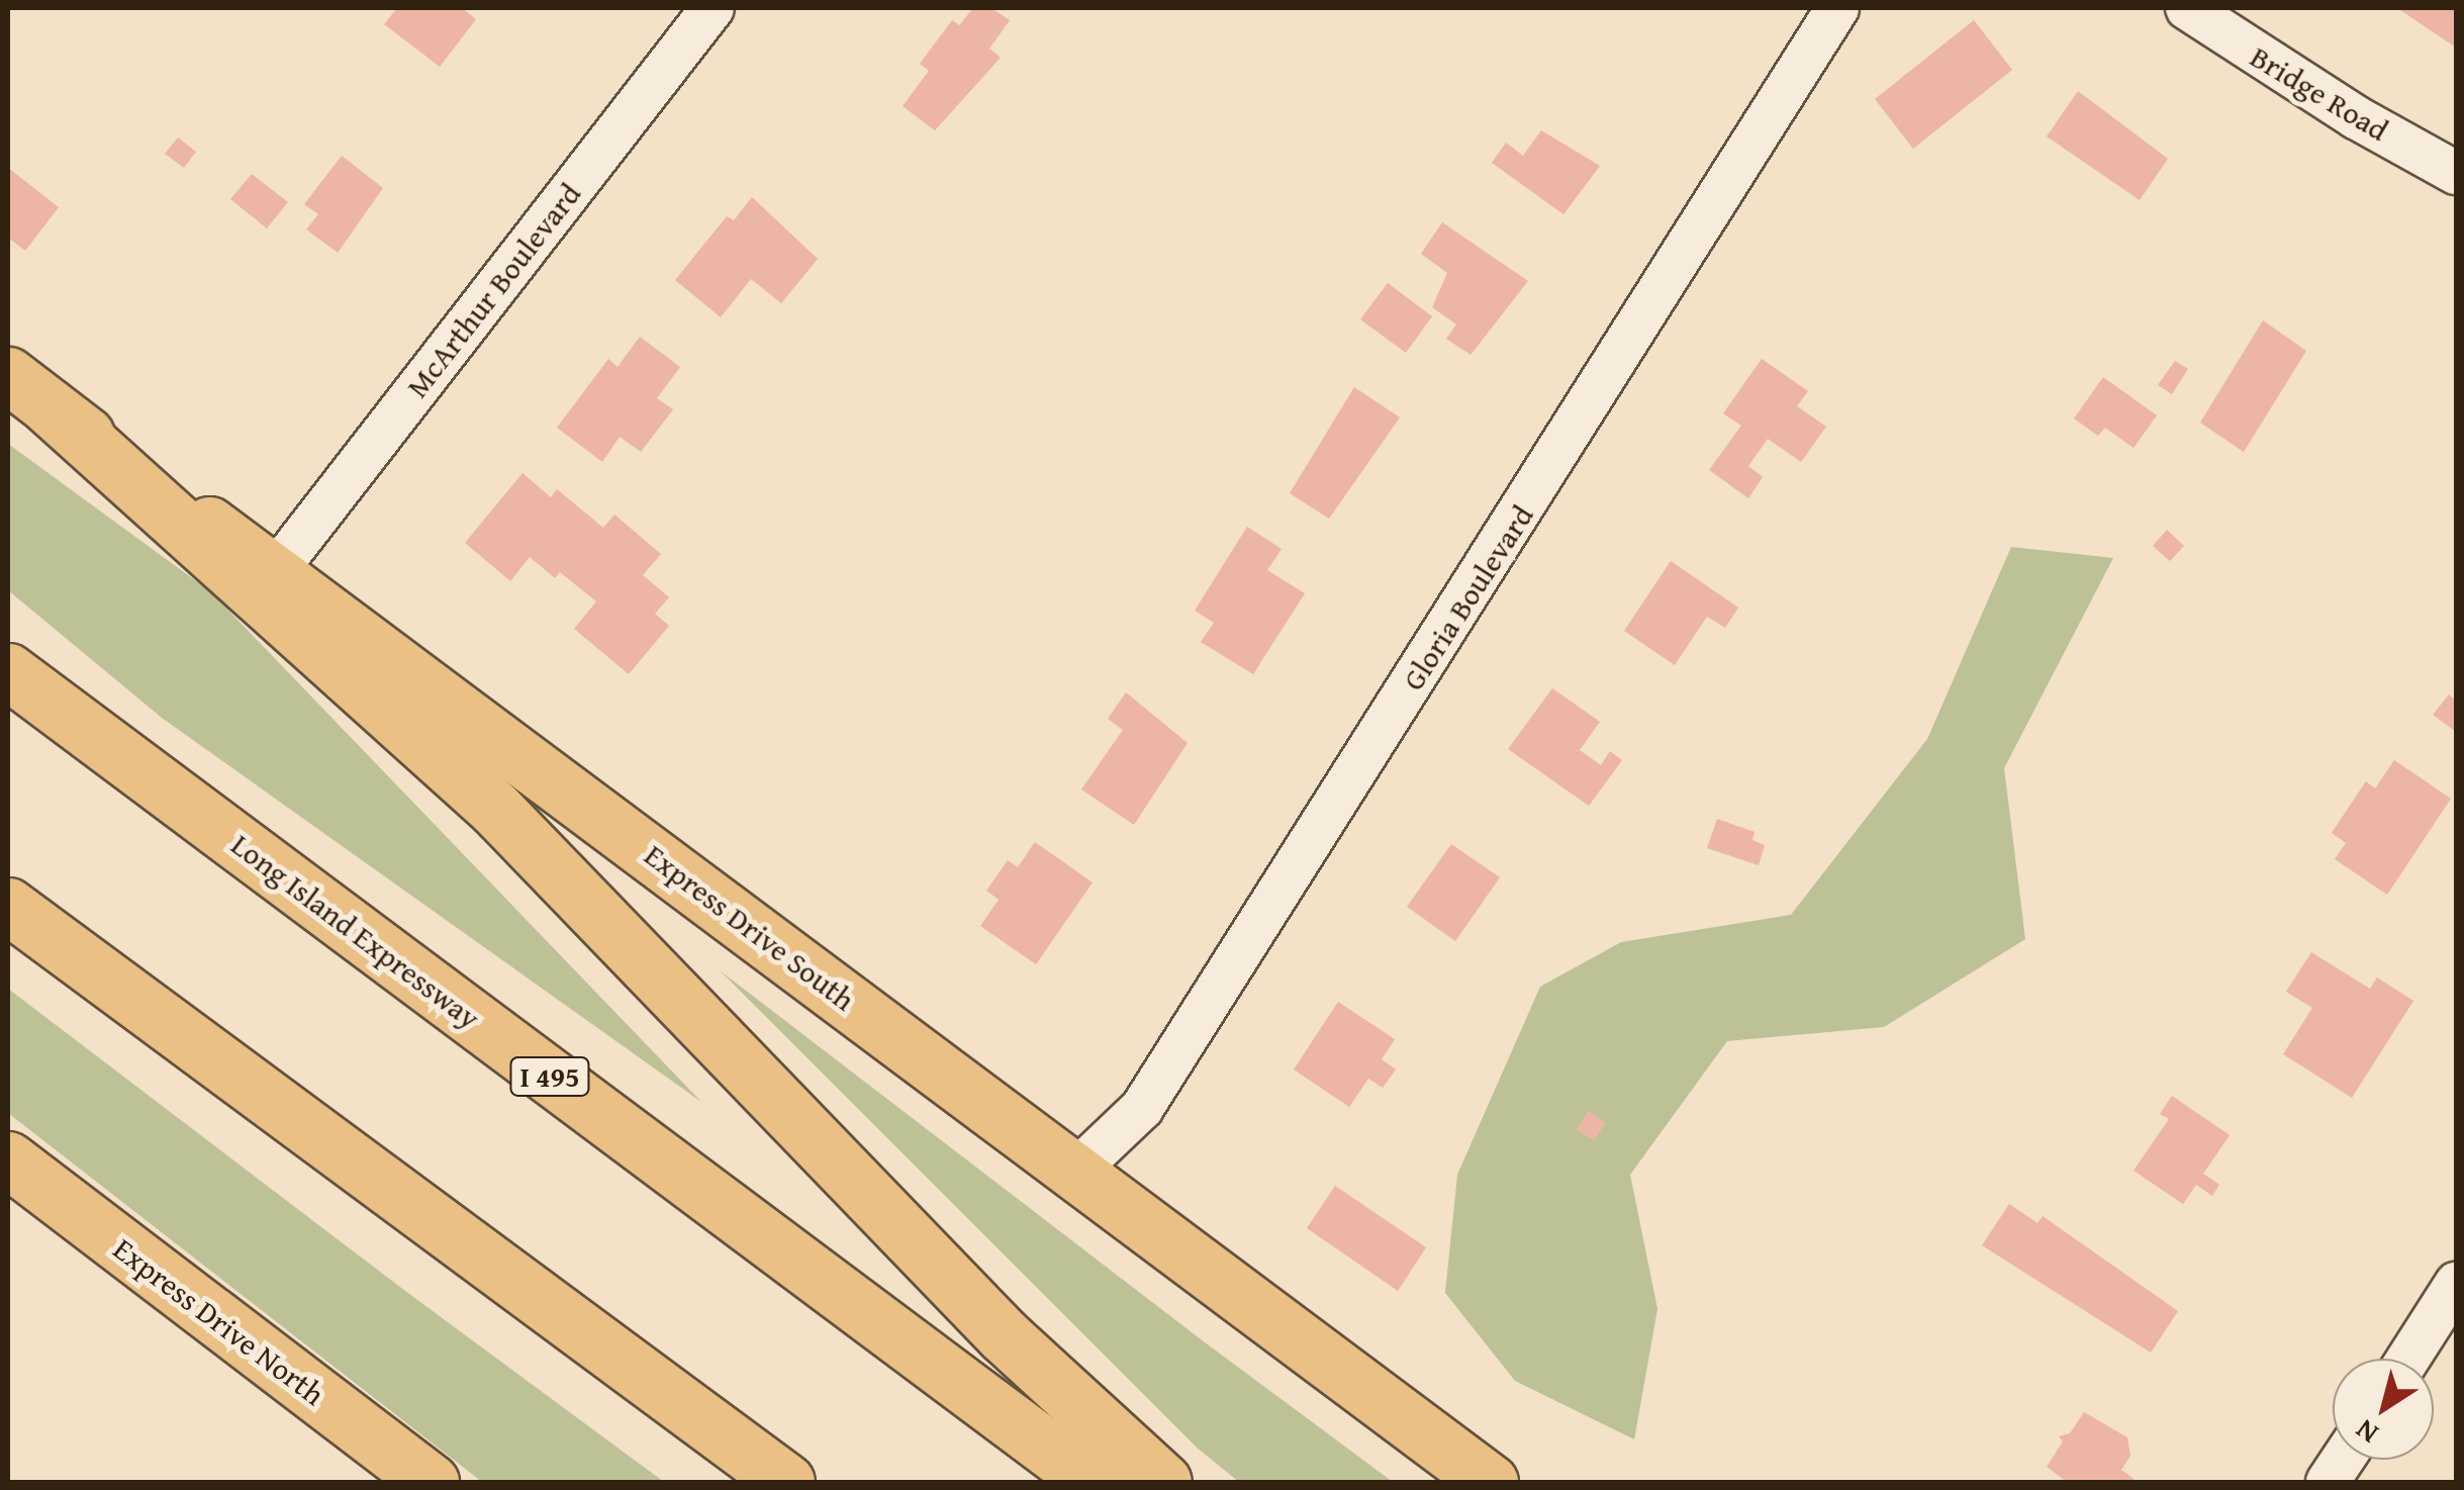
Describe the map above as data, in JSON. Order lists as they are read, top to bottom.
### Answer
{
  "streets": {
    "main road": [
      "Express Drive South",
      "Long Island Expressway",
      "I 495",
      "Express Drive North"
    ],
    "street": ["Bridge Road", "McArthur Boulevard", "Gloria Boulevard"]
  },
  "crossings": [
    ["McArthur Boulevard", "Express Drive South"],
    ["Gloria Boulevard", "Express Drive South"]
  ],
  "north": "bottom left"
}
